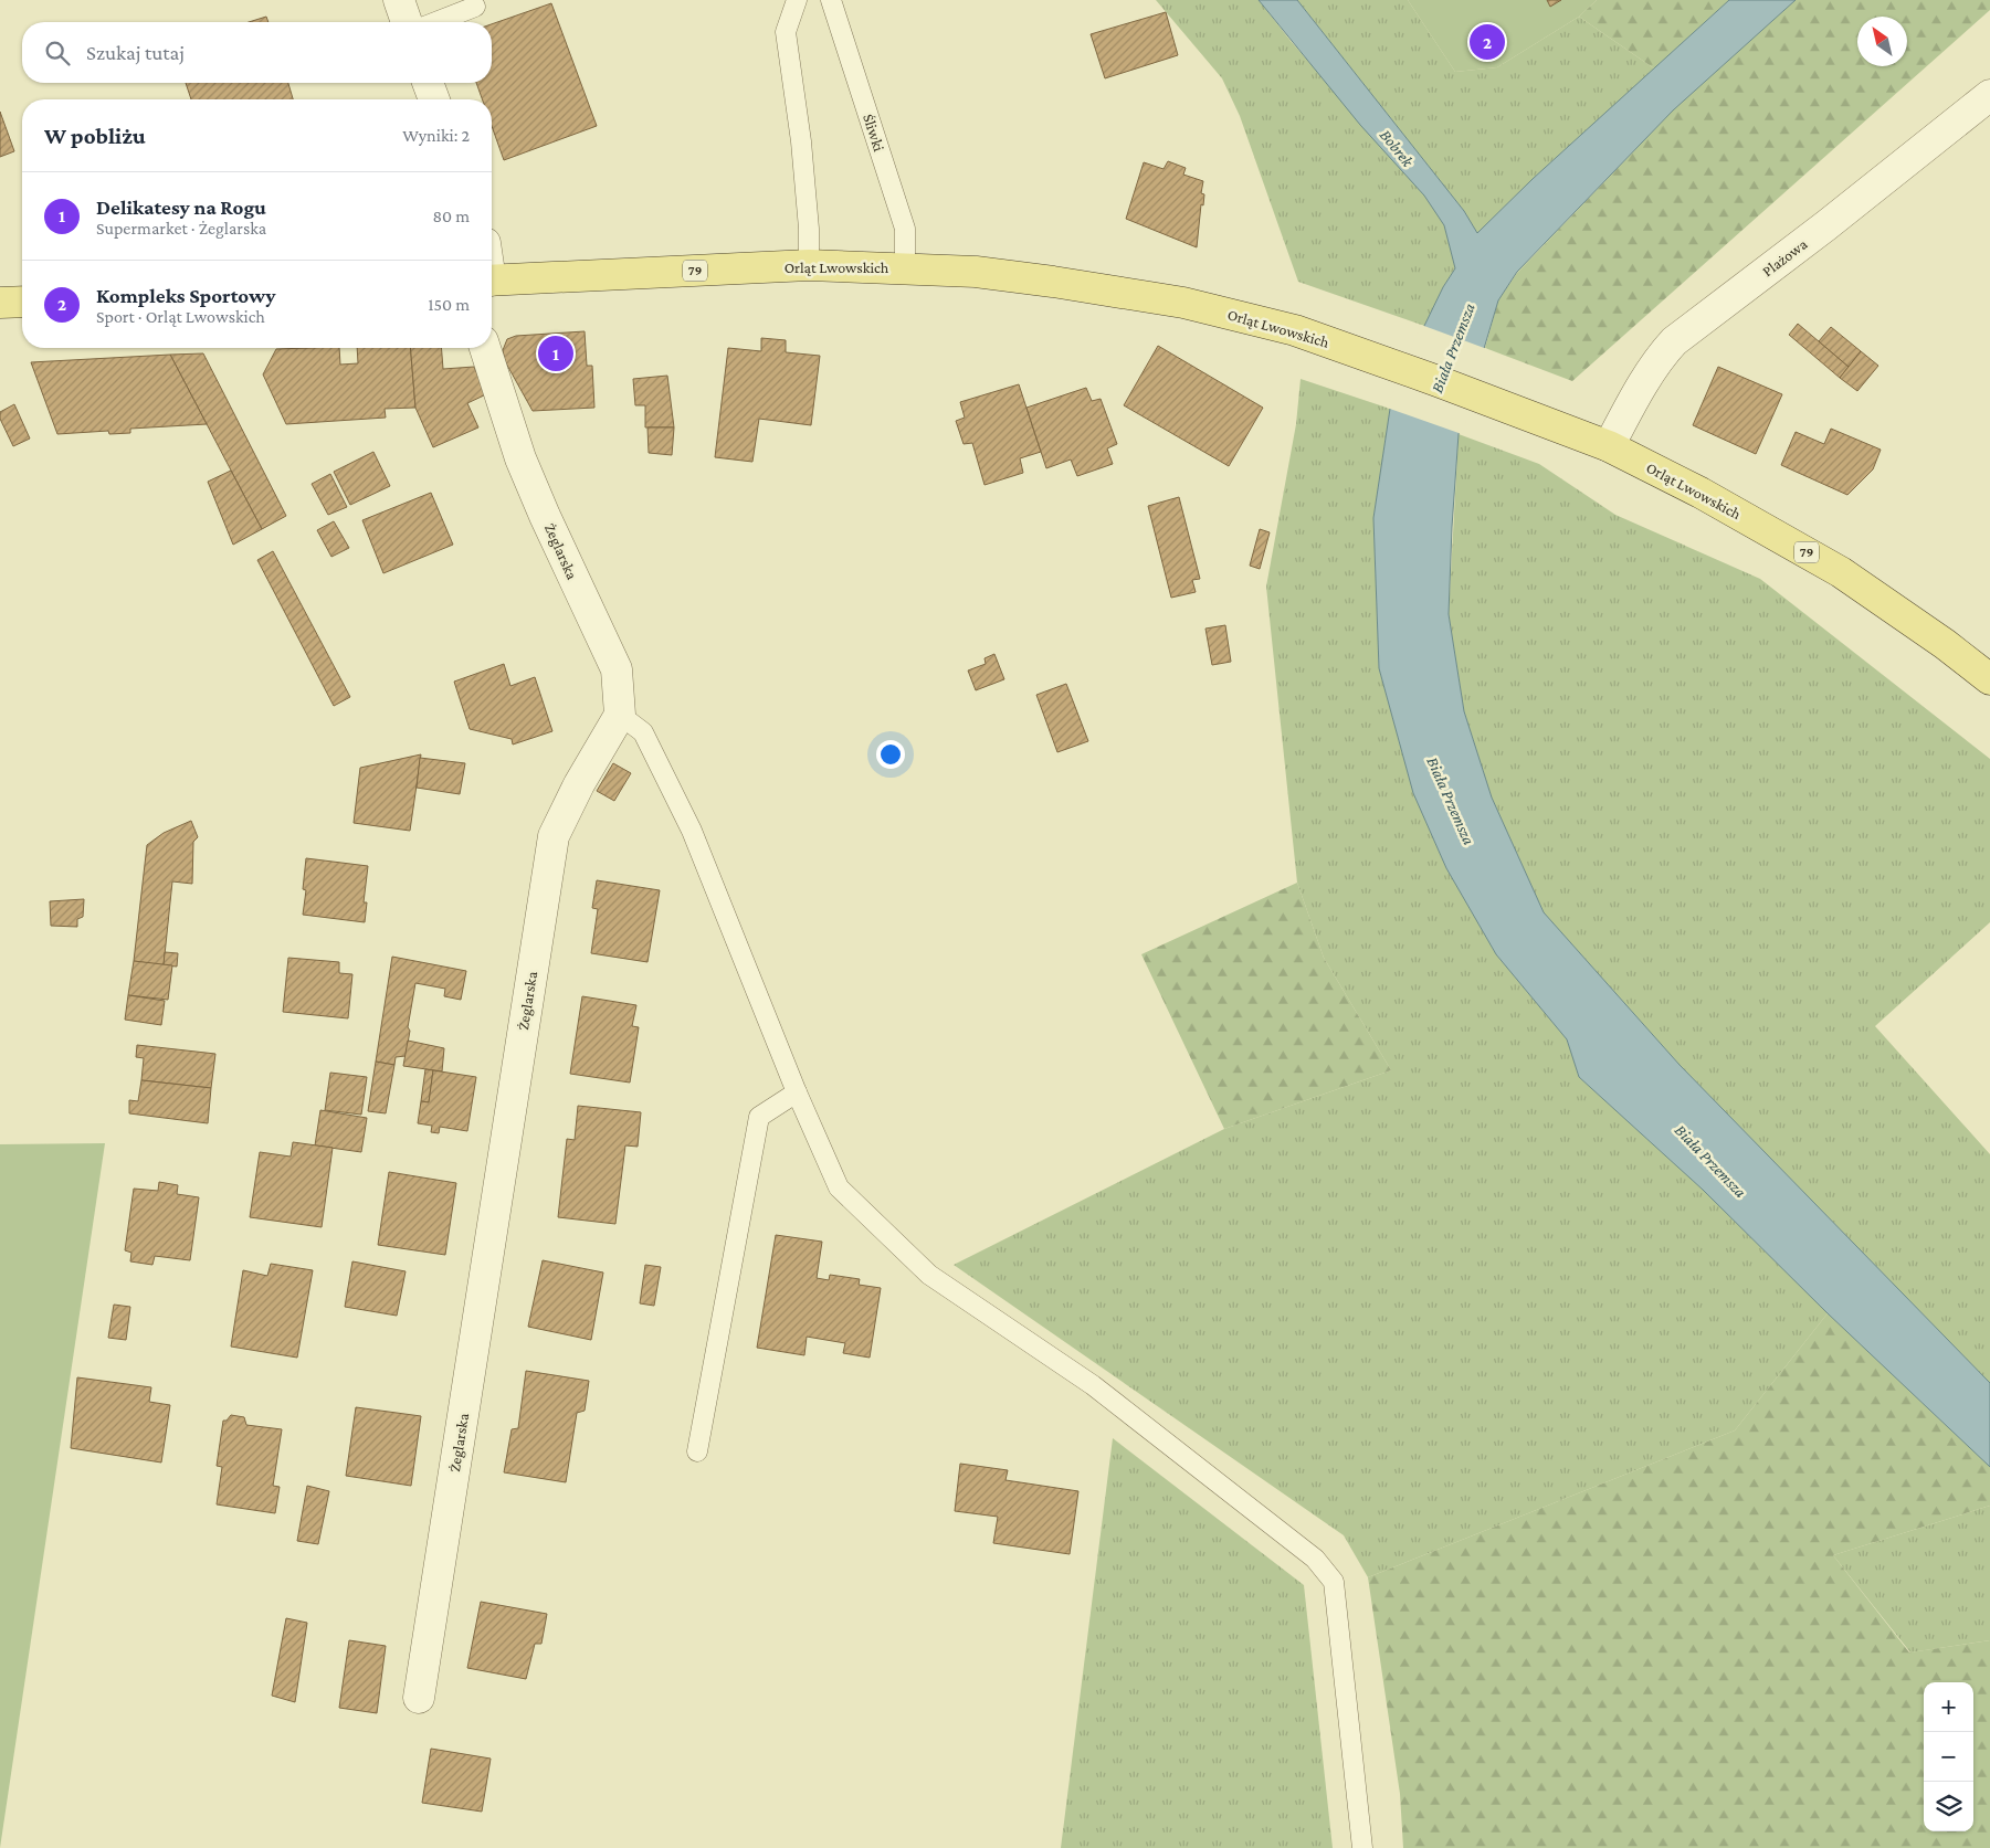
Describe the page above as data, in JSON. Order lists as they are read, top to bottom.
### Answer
{
  "streets": {
    "main road": ["Orląt Lwowskich", "79"],
    "street": ["Plażowa", "Żeglarska"],
    "lane": ["Śliwki"]
  },
  "crossings": [
    ["Śliwki", "Orląt Lwowskich"],
    ["Plażowa", "Orląt Lwowskich"]
  ],
  "water": ["Bobrek", "Biała Przemsza"],
  "north": "top left",
  "page": {
    "pins": ["2", "1"],
    "search": "Szukaj tutaj",
    "heading": ["W pobliżu", "Wyniki: 2"],
    "list": [
      {
        "mark": "1",
        "name": "Delikatesy na Rogu",
        "note": "Supermarket · Żeglarska",
        "value": "80 m"
      },
      {
        "mark": "2",
        "name": "Kompleks Sportowy",
        "note": "Sport · Orląt Lwowskich",
        "value": "150 m"
      }
    ],
    "map_buttons": ["+", "−"]
  }
}
